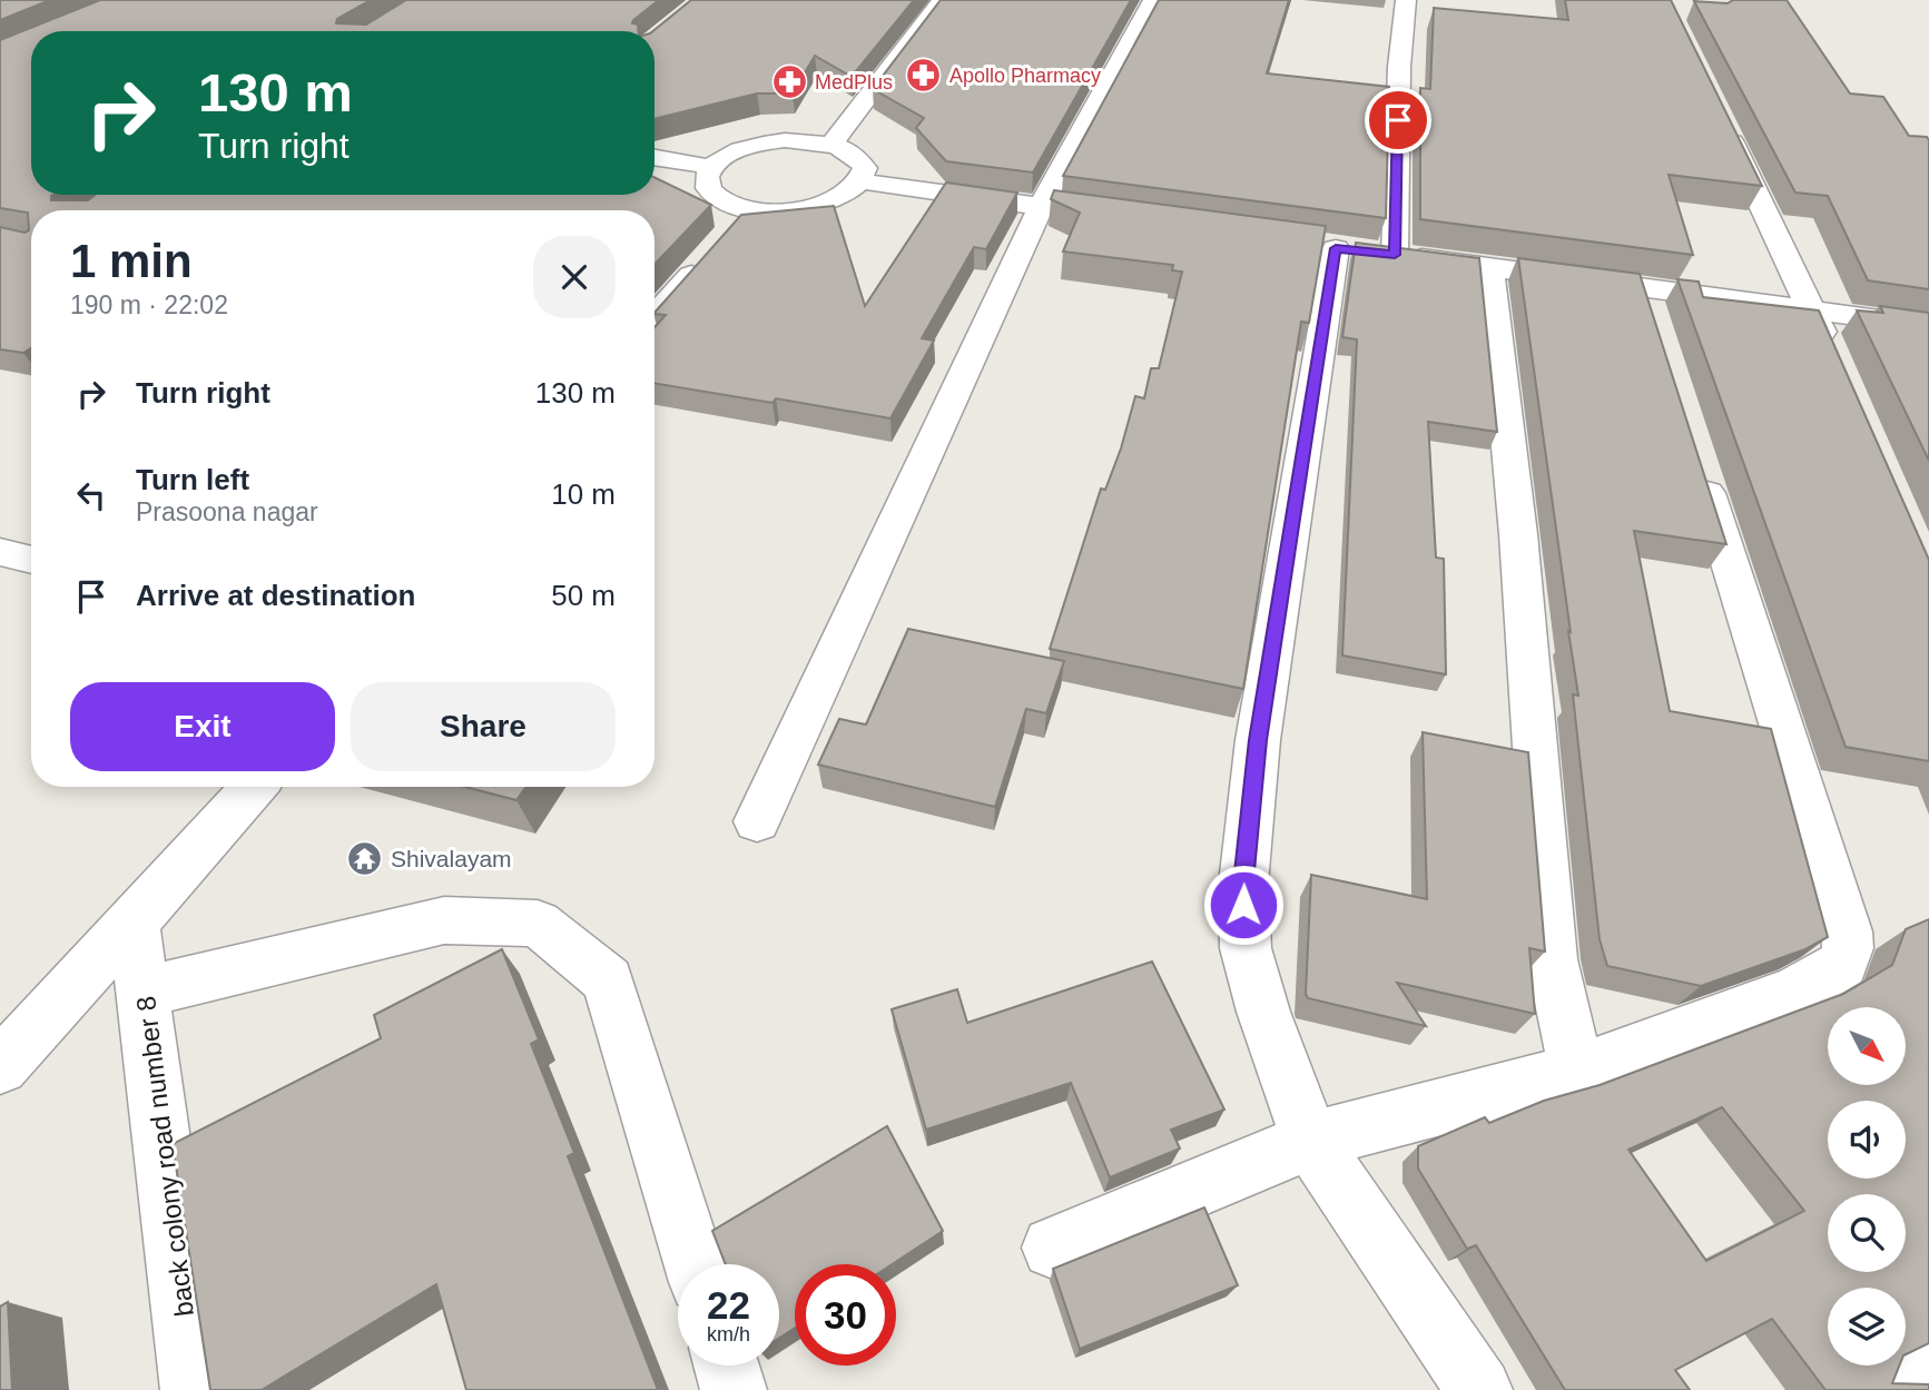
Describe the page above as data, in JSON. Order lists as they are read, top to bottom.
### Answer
{
  "streets": {
    "street": ["back colony road number 8"]
  },
  "places": {
    "pharmacy": ["Apollo Pharmacy", "MedPlus"],
    "temple": ["Shivalayam"]
  },
  "north": "bottom right",
  "page": {
    "turn": ["130 m", "Turn right"],
    "heading": ["1 min", "190 m · 22:02"],
    "list": [
      {
        "name": "Turn right",
        "value": "130 m"
      },
      {
        "name": "Turn left",
        "note": "Prasoona nagar",
        "value": "10 m"
      },
      {
        "name": "Arrive at destination",
        "value": "50 m"
      }
    ],
    "buttons": ["Exit", "Share"],
    "speed": "22 km/h",
    "limit": "30"
  }
}
